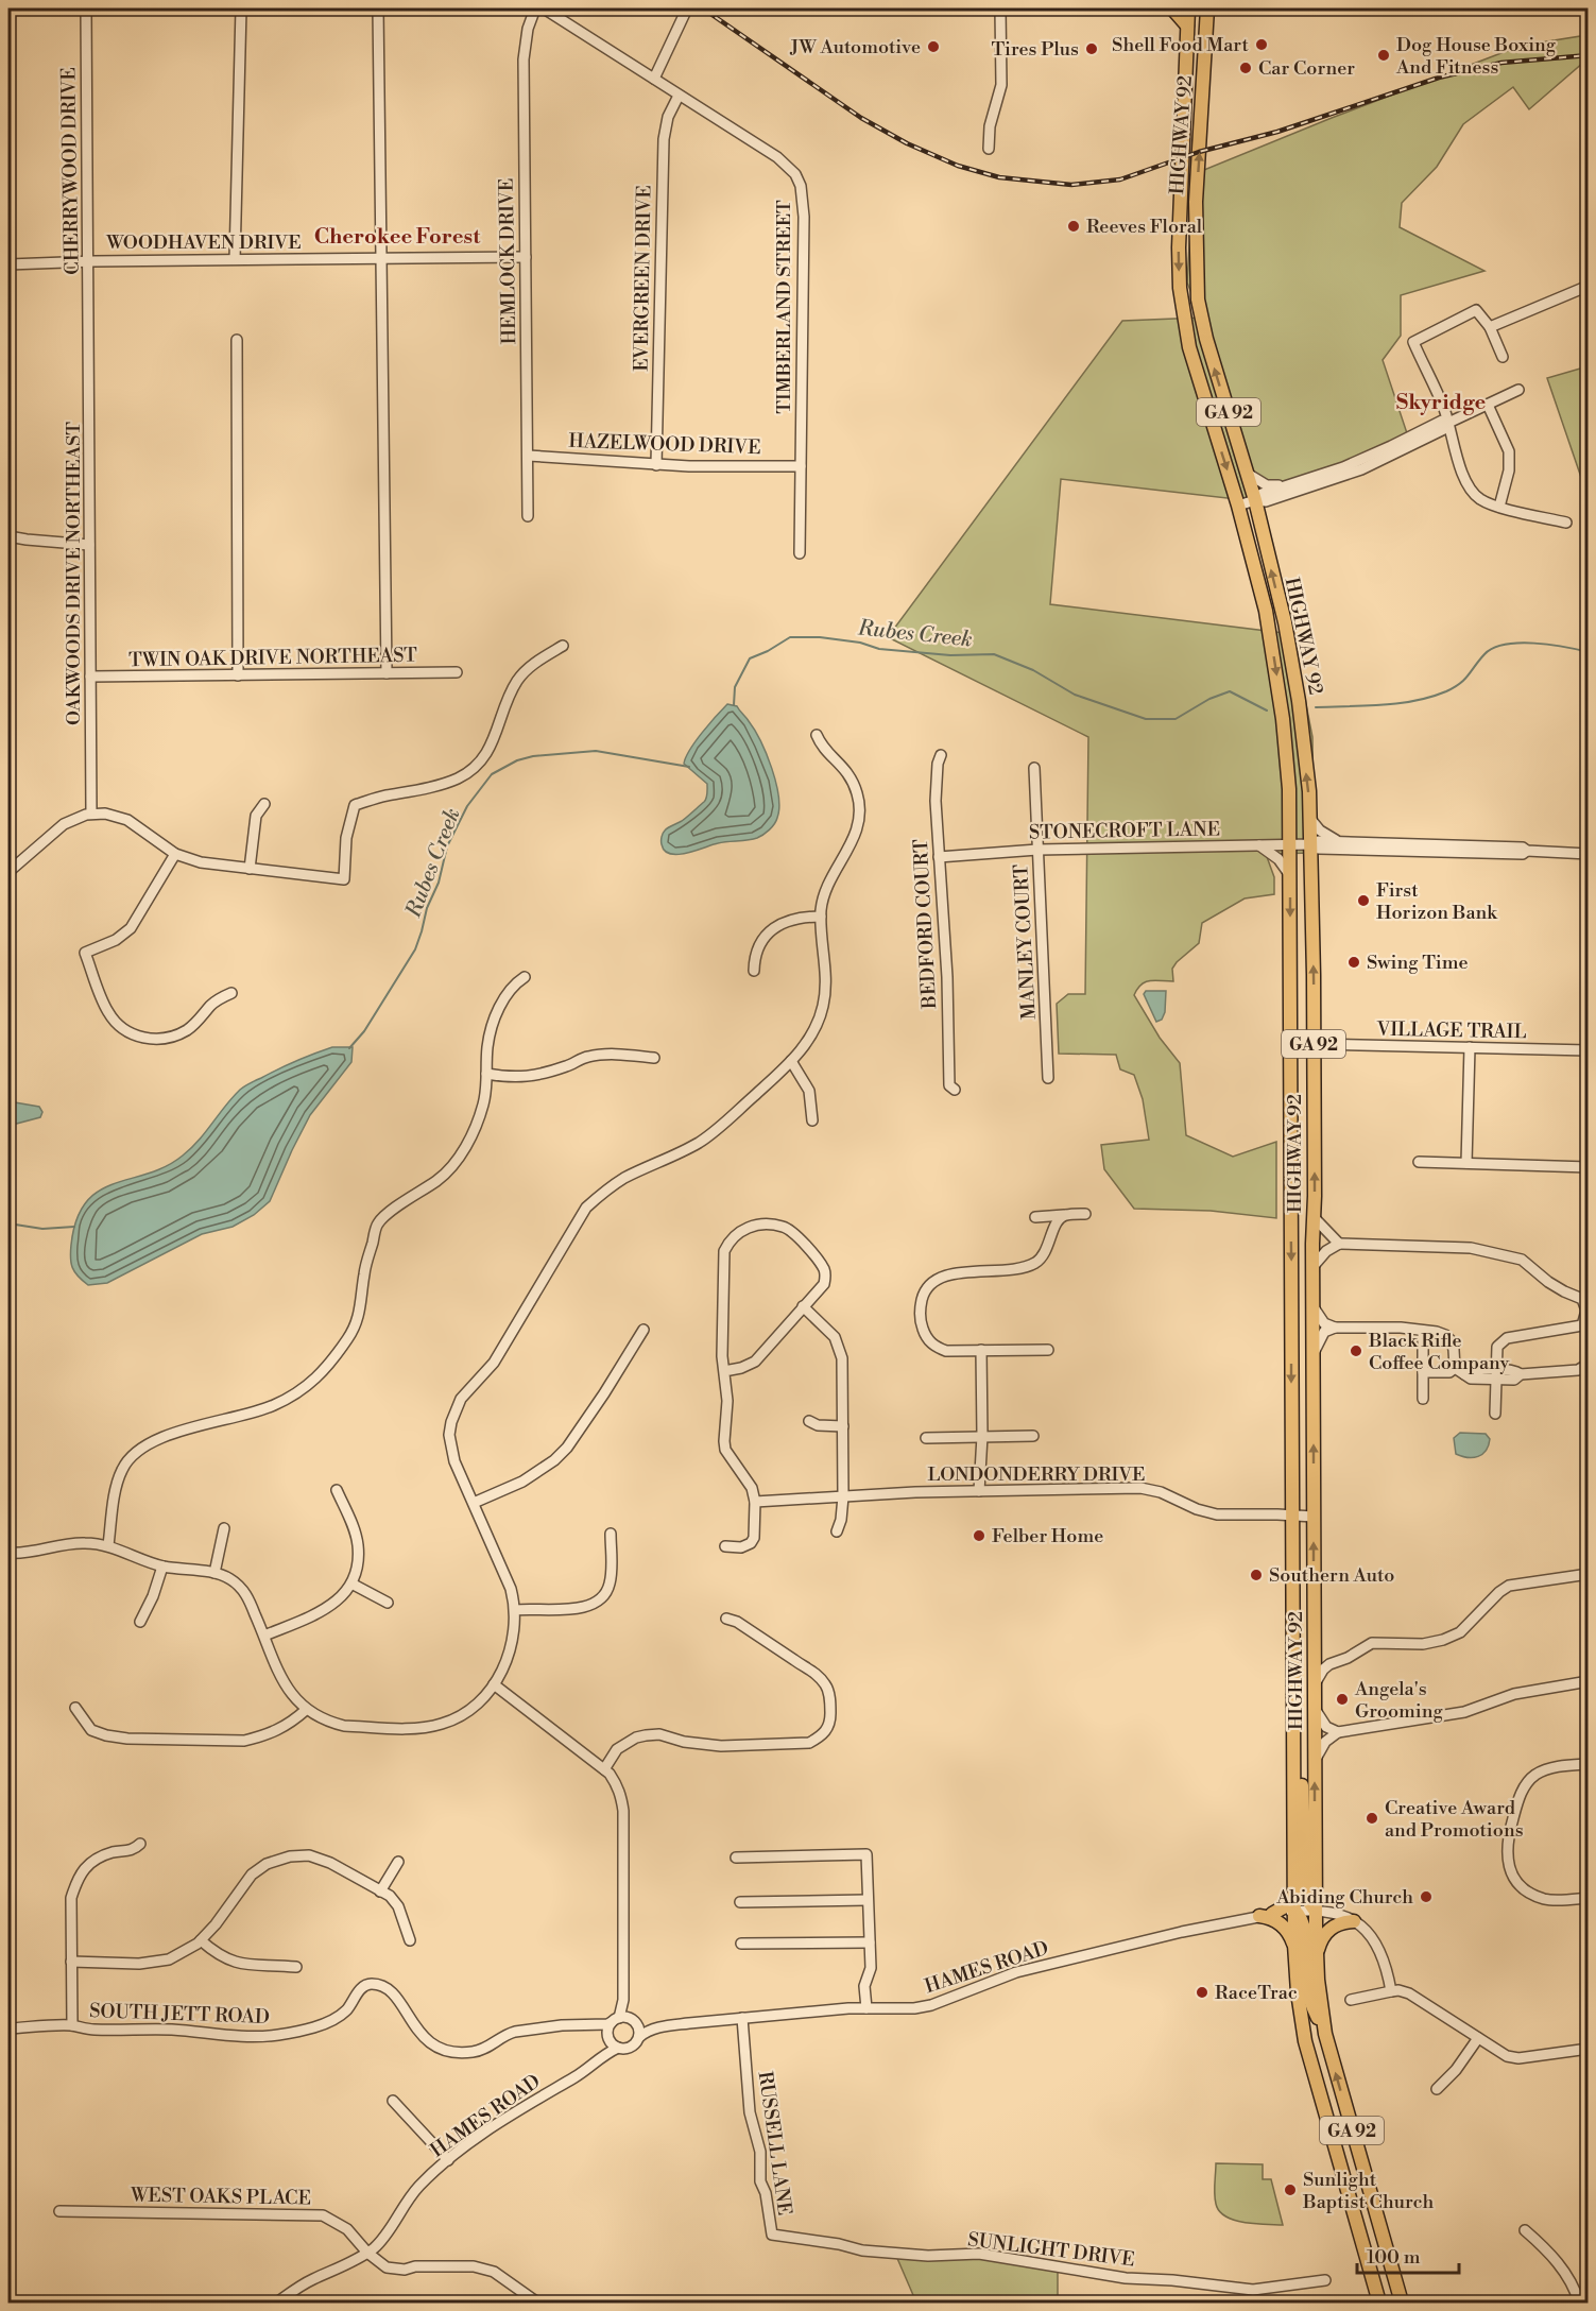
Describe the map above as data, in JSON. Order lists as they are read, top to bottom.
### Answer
{
  "streets": {
    "main road": ["HIGHWAY 92", "GA 92"],
    "street": [
      "CHERRYWOOD DRIVE",
      "WOODHAVEN DRIVE",
      "HEMLOCK DRIVE",
      "EVERGREEN DRIVE",
      "TIMBERLAND STREET",
      "HAZELWOOD DRIVE",
      "OAKWOODS DRIVE NORTHEAST",
      "TWIN OAK DRIVE NORTHEAST",
      "STONECROFT LANE",
      "BEDFORD COURT",
      "MANLEY COURT",
      "VILLAGE TRAIL",
      "LONDONDERRY DRIVE",
      "HAMES ROAD",
      "SOUTH JETT ROAD",
      "RUSSELL LANE",
      "WEST OAKS PLACE",
      "SUNLIGHT DRIVE"
    ]
  },
  "crossings": [
    ["HIGHWAY 92", "STONECROFT LANE"],
    ["HIGHWAY 92", "VILLAGE TRAIL"],
    ["HIGHWAY 92", "LONDONDERRY DRIVE"],
    ["HIGHWAY 92", "HAMES ROAD"],
    ["CHERRYWOOD DRIVE", "WOODHAVEN DRIVE"],
    ["CHERRYWOOD DRIVE", "OAKWOODS DRIVE NORTHEAST"],
    ["WOODHAVEN DRIVE", "HEMLOCK DRIVE"],
    ["HEMLOCK DRIVE", "HAZELWOOD DRIVE"],
    ["EVERGREEN DRIVE", "TIMBERLAND STREET"],
    ["EVERGREEN DRIVE", "HAZELWOOD DRIVE"],
    ["TIMBERLAND STREET", "HAZELWOOD DRIVE"],
    ["OAKWOODS DRIVE NORTHEAST", "TWIN OAK DRIVE NORTHEAST"],
    ["STONECROFT LANE", "BEDFORD COURT"],
    ["STONECROFT LANE", "MANLEY COURT"],
    ["HAMES ROAD", "SOUTH JETT ROAD"],
    ["HAMES ROAD", "RUSSELL LANE"],
    ["HAMES ROAD", "WEST OAKS PLACE"],
    ["RUSSELL LANE", "SUNLIGHT DRIVE"]
  ],
  "districts": ["Cherokee Forest", "Skyridge"],
  "water": ["Rubes Creek"],
  "places": [
    "Shell Food Mart",
    "JW Automotive",
    "Tires Plus",
    "Dog House Boxing And Fitness",
    "Car Corner",
    "Reeves Floral",
    "First Horizon Bank",
    "Swing Time",
    "Black Rifle Coffee Company",
    "Felber Home",
    "Southern Auto",
    "Angela's Grooming",
    "Creative Award and Promotions",
    "Abiding Church",
    "RaceTrac",
    "Sunlight Baptist Church"
  ],
  "scale_bar": "100 m"
}
